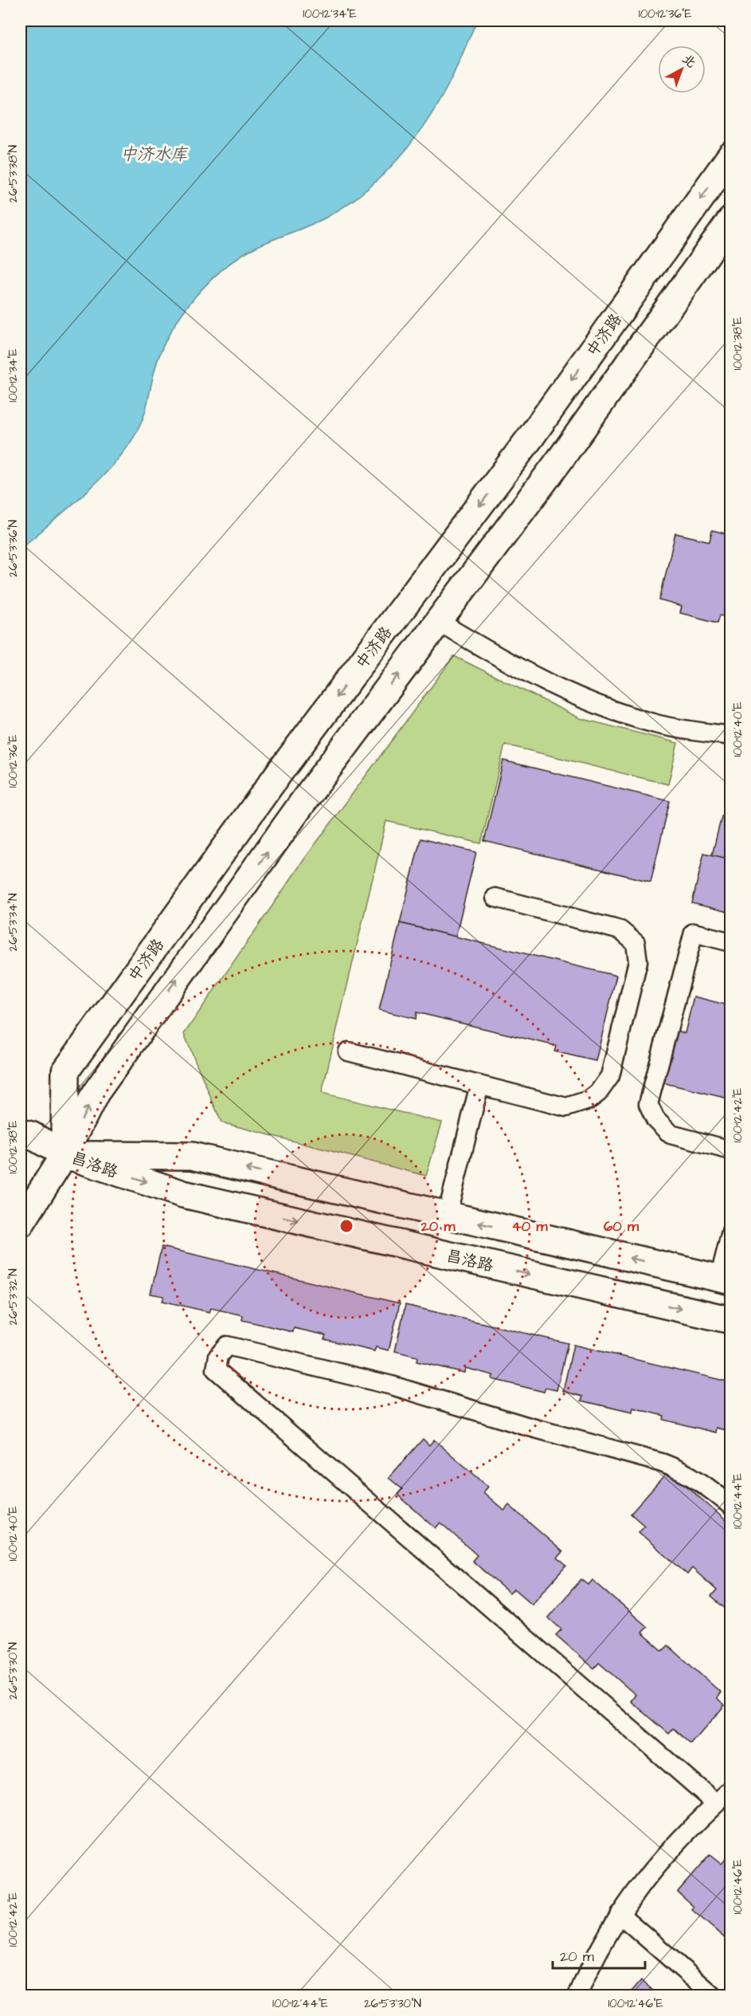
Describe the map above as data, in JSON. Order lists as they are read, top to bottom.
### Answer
{
  "streets": {
    "street": ["中济路", "昌洛路"]
  },
  "crossings": [
    ["中济路", "昌洛路"]
  ],
  "water": ["中济水库"],
  "scale_bar": "20 m",
  "north": "top right",
  "coordinates": [
    "100°12'34\"E",
    "100°12'36\"E",
    "26°53'38\"N",
    "100°12'38\"E",
    "26°53'36\"N",
    "100°12'40\"E",
    "26°53'34\"N",
    "100°12'42\"E",
    "26°53'32\"N",
    "100°12'44\"E",
    "26°53'30\"N",
    "100°12'46\"E"
  ],
  "rings": ["20 m", "40 m", "60 m"]
}
